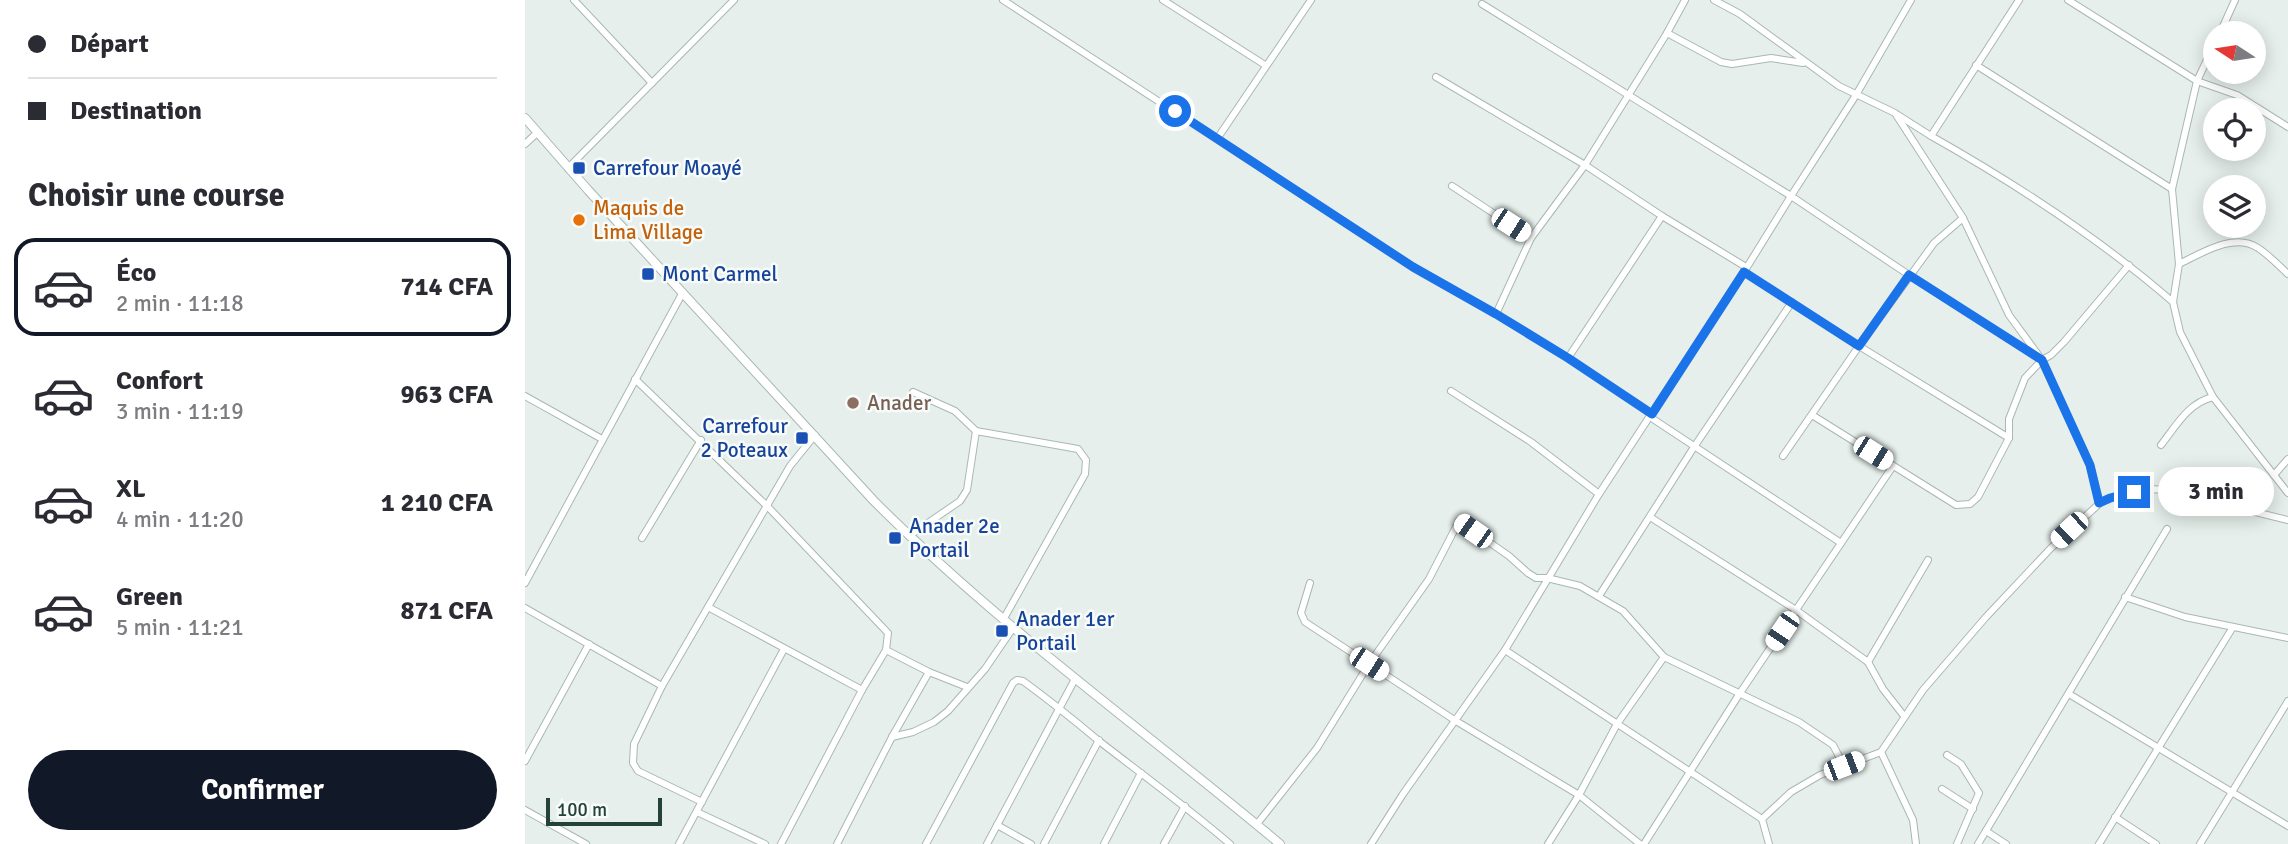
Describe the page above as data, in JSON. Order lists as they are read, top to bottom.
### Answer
{
  "places": {
    "transit": [
      "Carrefour Moayé",
      "Mont Carmel",
      "Carrefour 2 Poteaux",
      "Anader 2e Portail",
      "Anader 1er Portail"
    ],
    "other": ["Maquis de Lima Village", "Anader"]
  },
  "scale_bar": "100 m",
  "north": "left",
  "page": {
    "banner": ["Départ", "Destination"],
    "heading": "Choisir une course",
    "list": [
      {
        "name": "Éco",
        "note": "2 min · 11:18",
        "value": "714 CFA"
      },
      {
        "name": "Confort",
        "note": "3 min · 11:19",
        "value": "963 CFA"
      },
      {
        "name": "XL",
        "note": "4 min · 11:20",
        "value": "1 210 CFA"
      },
      {
        "name": "Green",
        "note": "5 min · 11:21",
        "value": "871 CFA"
      }
    ],
    "bubble": "3 min",
    "buttons": "Confirmer",
    "scale": "100 m"
  }
}
